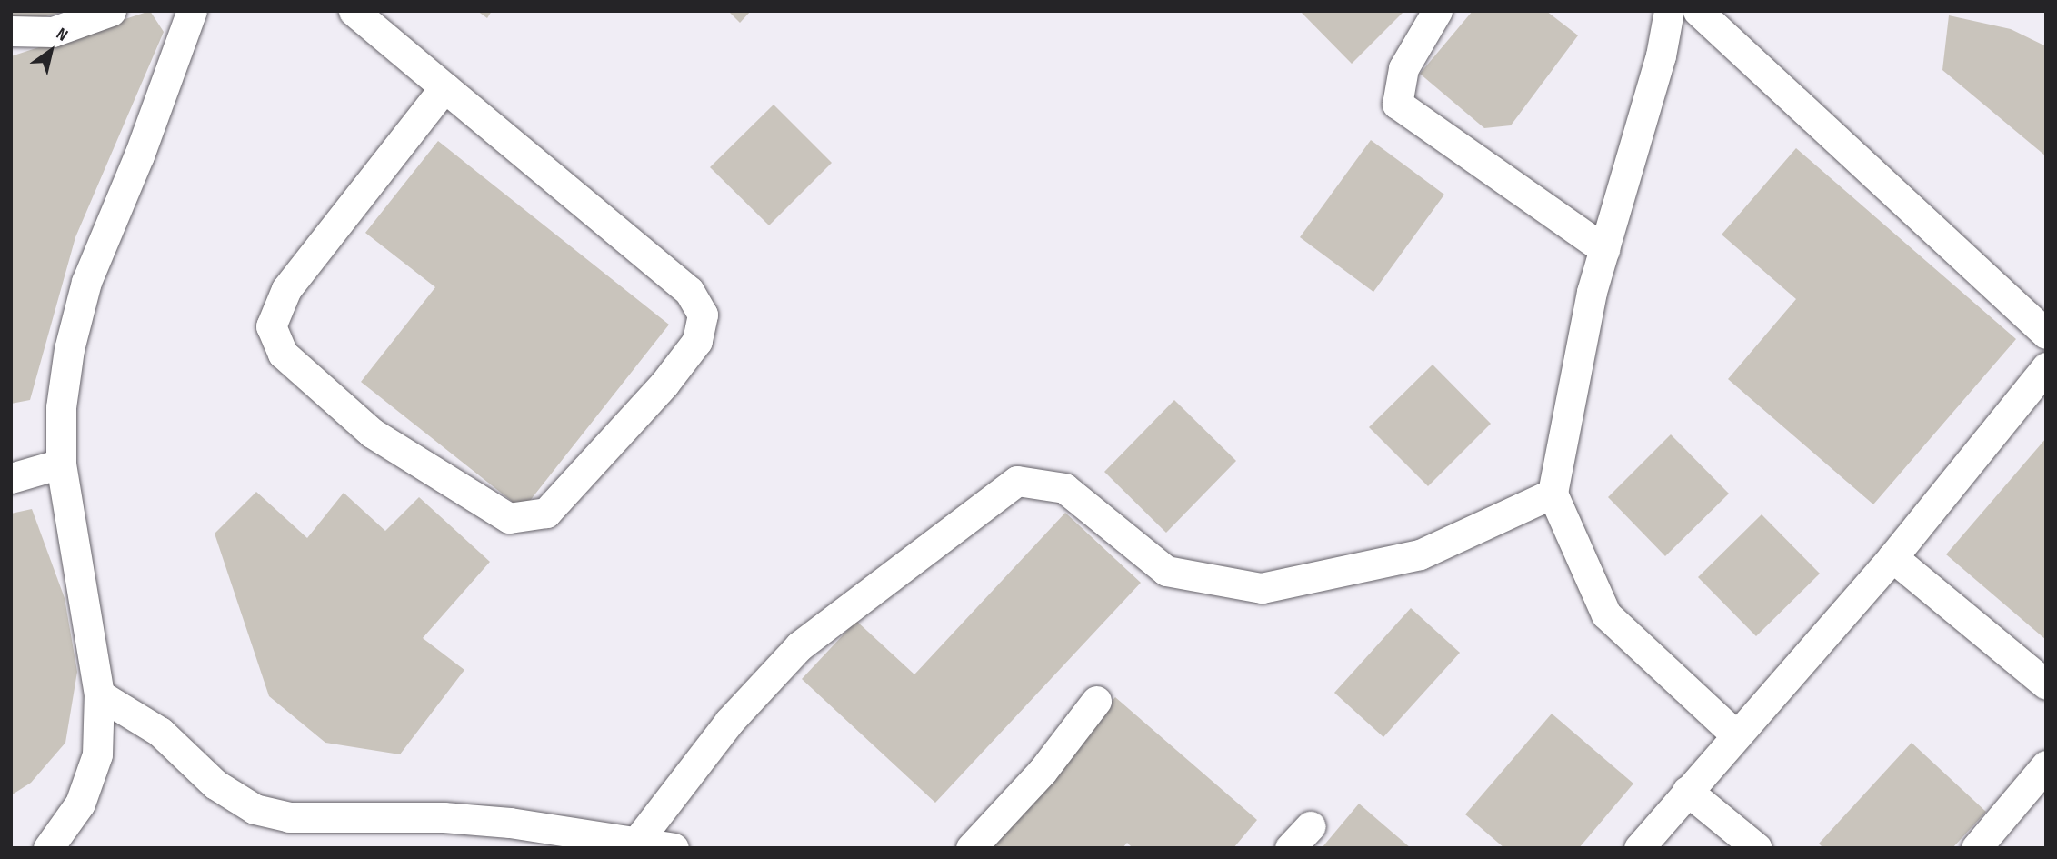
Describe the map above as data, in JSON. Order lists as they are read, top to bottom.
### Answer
{
  "north": "top right"
}
